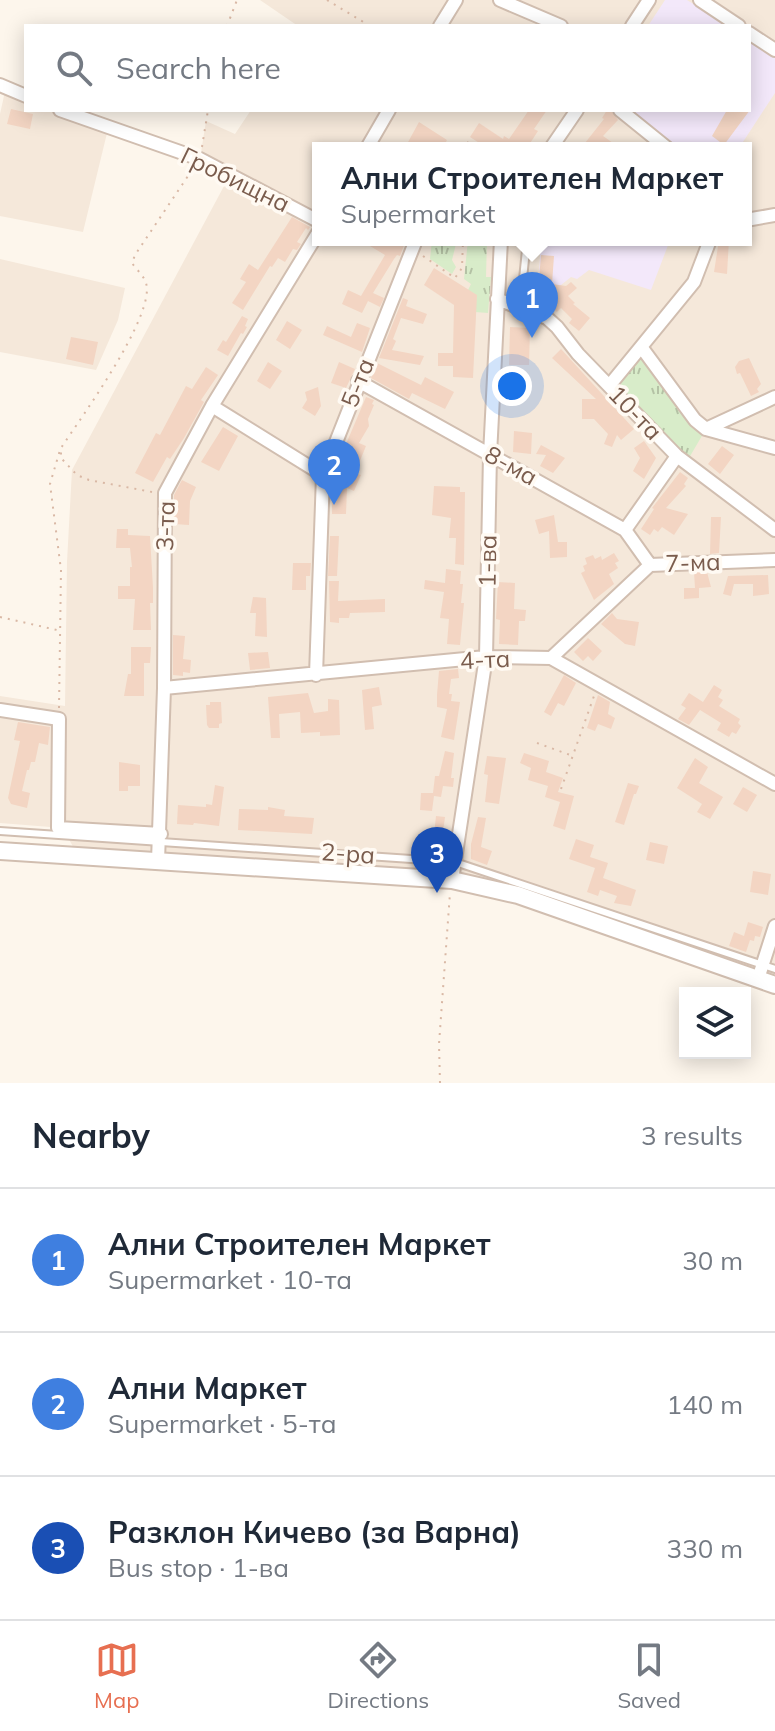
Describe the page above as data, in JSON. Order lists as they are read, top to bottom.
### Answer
{
  "streets": {
    "street": [
      "Гробищна",
      "5-та",
      "10-та",
      "8-ма",
      "3-та",
      "1-ва",
      "7-ма",
      "4-та"
    ],
    "lane": ["2-ра"]
  },
  "crossings": [
    ["5-та", "8-ма"],
    ["5-та", "4-та"],
    ["10-та", "1-ва"],
    ["8-ма", "1-ва"],
    ["8-ма", "7-ма"],
    ["3-та", "4-та"],
    ["3-та", "2-ра"],
    ["1-ва", "4-та"],
    ["1-ва", "2-ра"],
    ["7-ма", "4-та"]
  ],
  "page": {
    "search": "Search here",
    "popup": ["Ални Строителен Маркет", "Supermarket"],
    "pins": ["1", "2", "3"],
    "heading": ["Nearby", "3 results"],
    "list": [
      {
        "mark": "1",
        "name": "Ални Строителен Маркет",
        "note": "Supermarket · 10-та",
        "value": "30 m"
      },
      {
        "mark": "2",
        "name": "Ални Маркет",
        "note": "Supermarket · 5-та",
        "value": "140 m"
      },
      {
        "mark": "3",
        "name": "Разклон Кичево (за Варна)",
        "note": "Bus stop · 1-ва",
        "value": "330 m"
      }
    ],
    "nav": ["Map", "Directions", "Saved"]
  }
}
